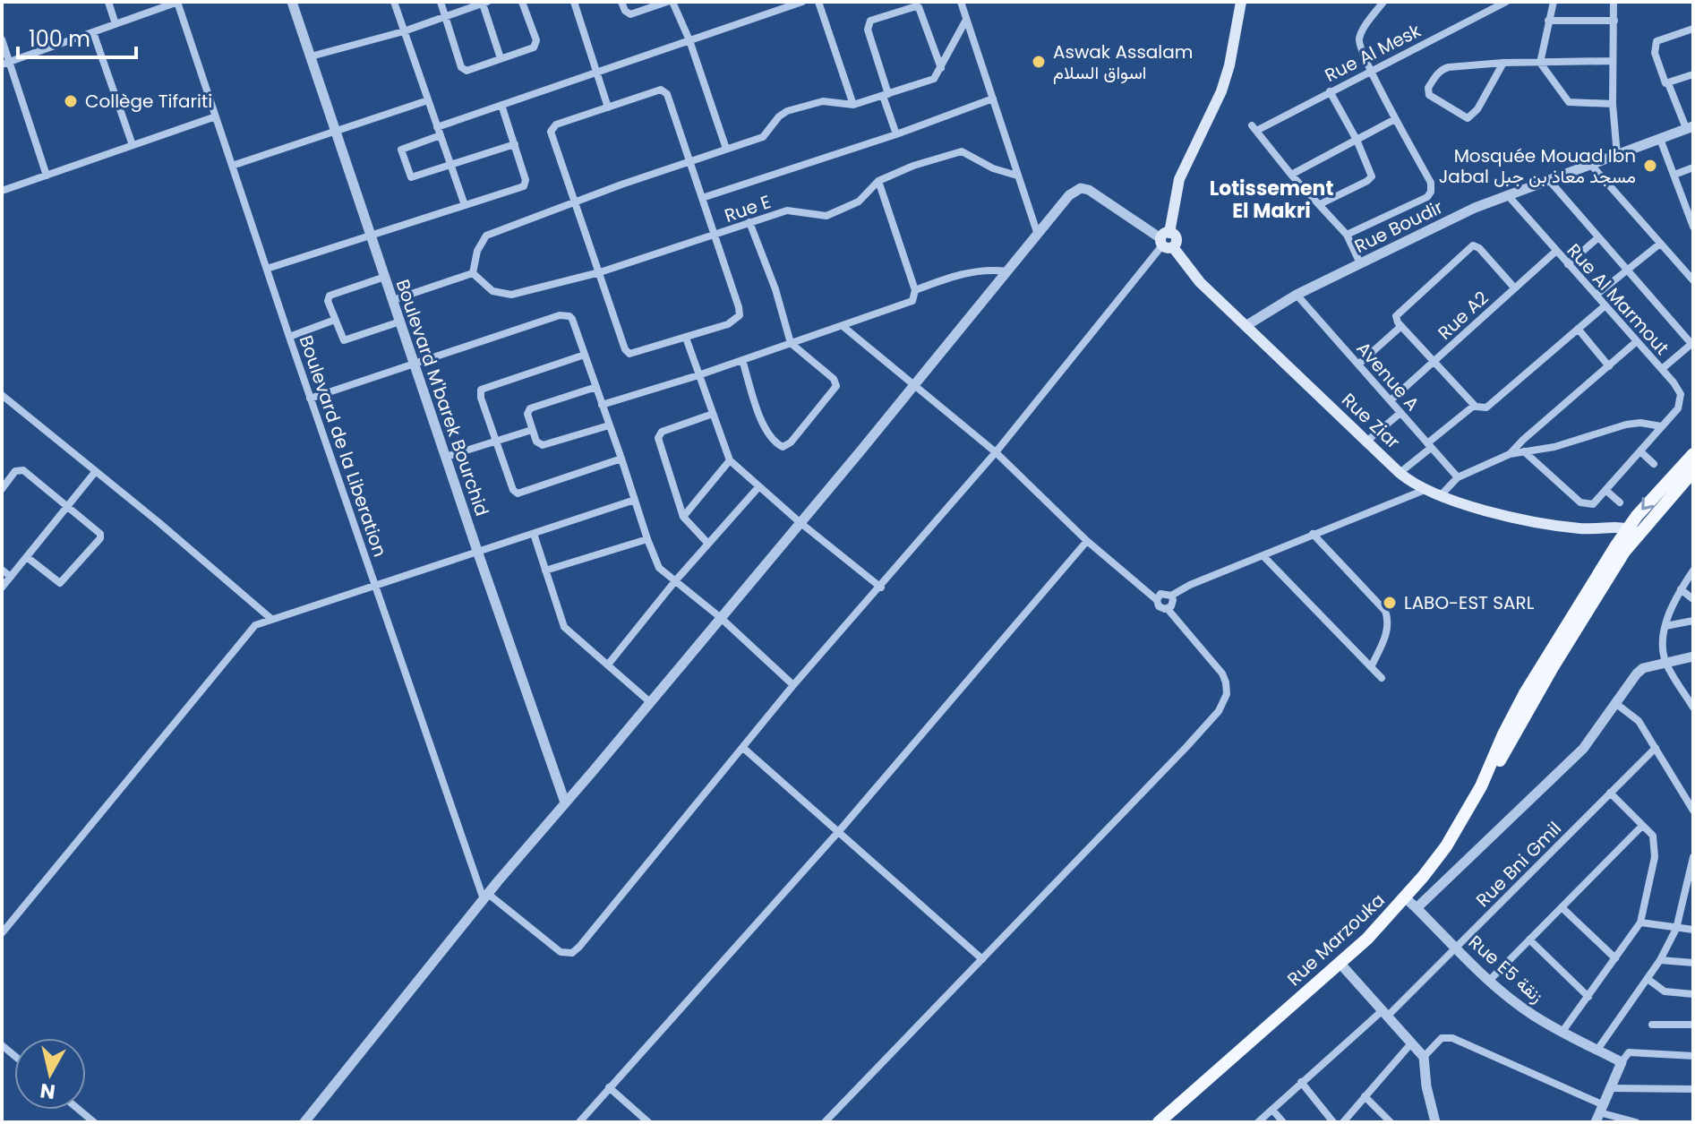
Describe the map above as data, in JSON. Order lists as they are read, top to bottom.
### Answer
{
  "streets": {
    "main road": ["Rue Ziar", "Rue Marzouka"],
    "street": [
      "Rue Al Mesk",
      "Rue E",
      "Rue Boudir",
      "Rue Al Marmout",
      "Rue A2",
      "Avenue A",
      "Boulevard M'barek Bourchid",
      "Boulevard de la Liberation",
      "Rue Bni Gmil",
      "Rue E5 زنقة"
    ]
  },
  "crossings": [
    ["Rue Boudir", "Rue Al Marmout"],
    ["Rue Boudir", "Avenue A"],
    ["Rue Boudir", "Rue Ziar"],
    ["Rue Al Marmout", "Rue A2"],
    ["Rue A2", "Avenue A"],
    ["Rue Bni Gmil", "Rue E5 زنقة"],
    ["Rue Marzouka", "Rue E5 زنقة"]
  ],
  "districts": ["Lotissement El Makri"],
  "places": [
    "Aswak Assalam اسواق السلام",
    "Collège Tifariti",
    "Mosquée Mouad Ibn Jabal مسجد معاذ بن جبل",
    "LABO-EST SARL"
  ],
  "scale_bar": "100 m",
  "north": "bottom"
}
